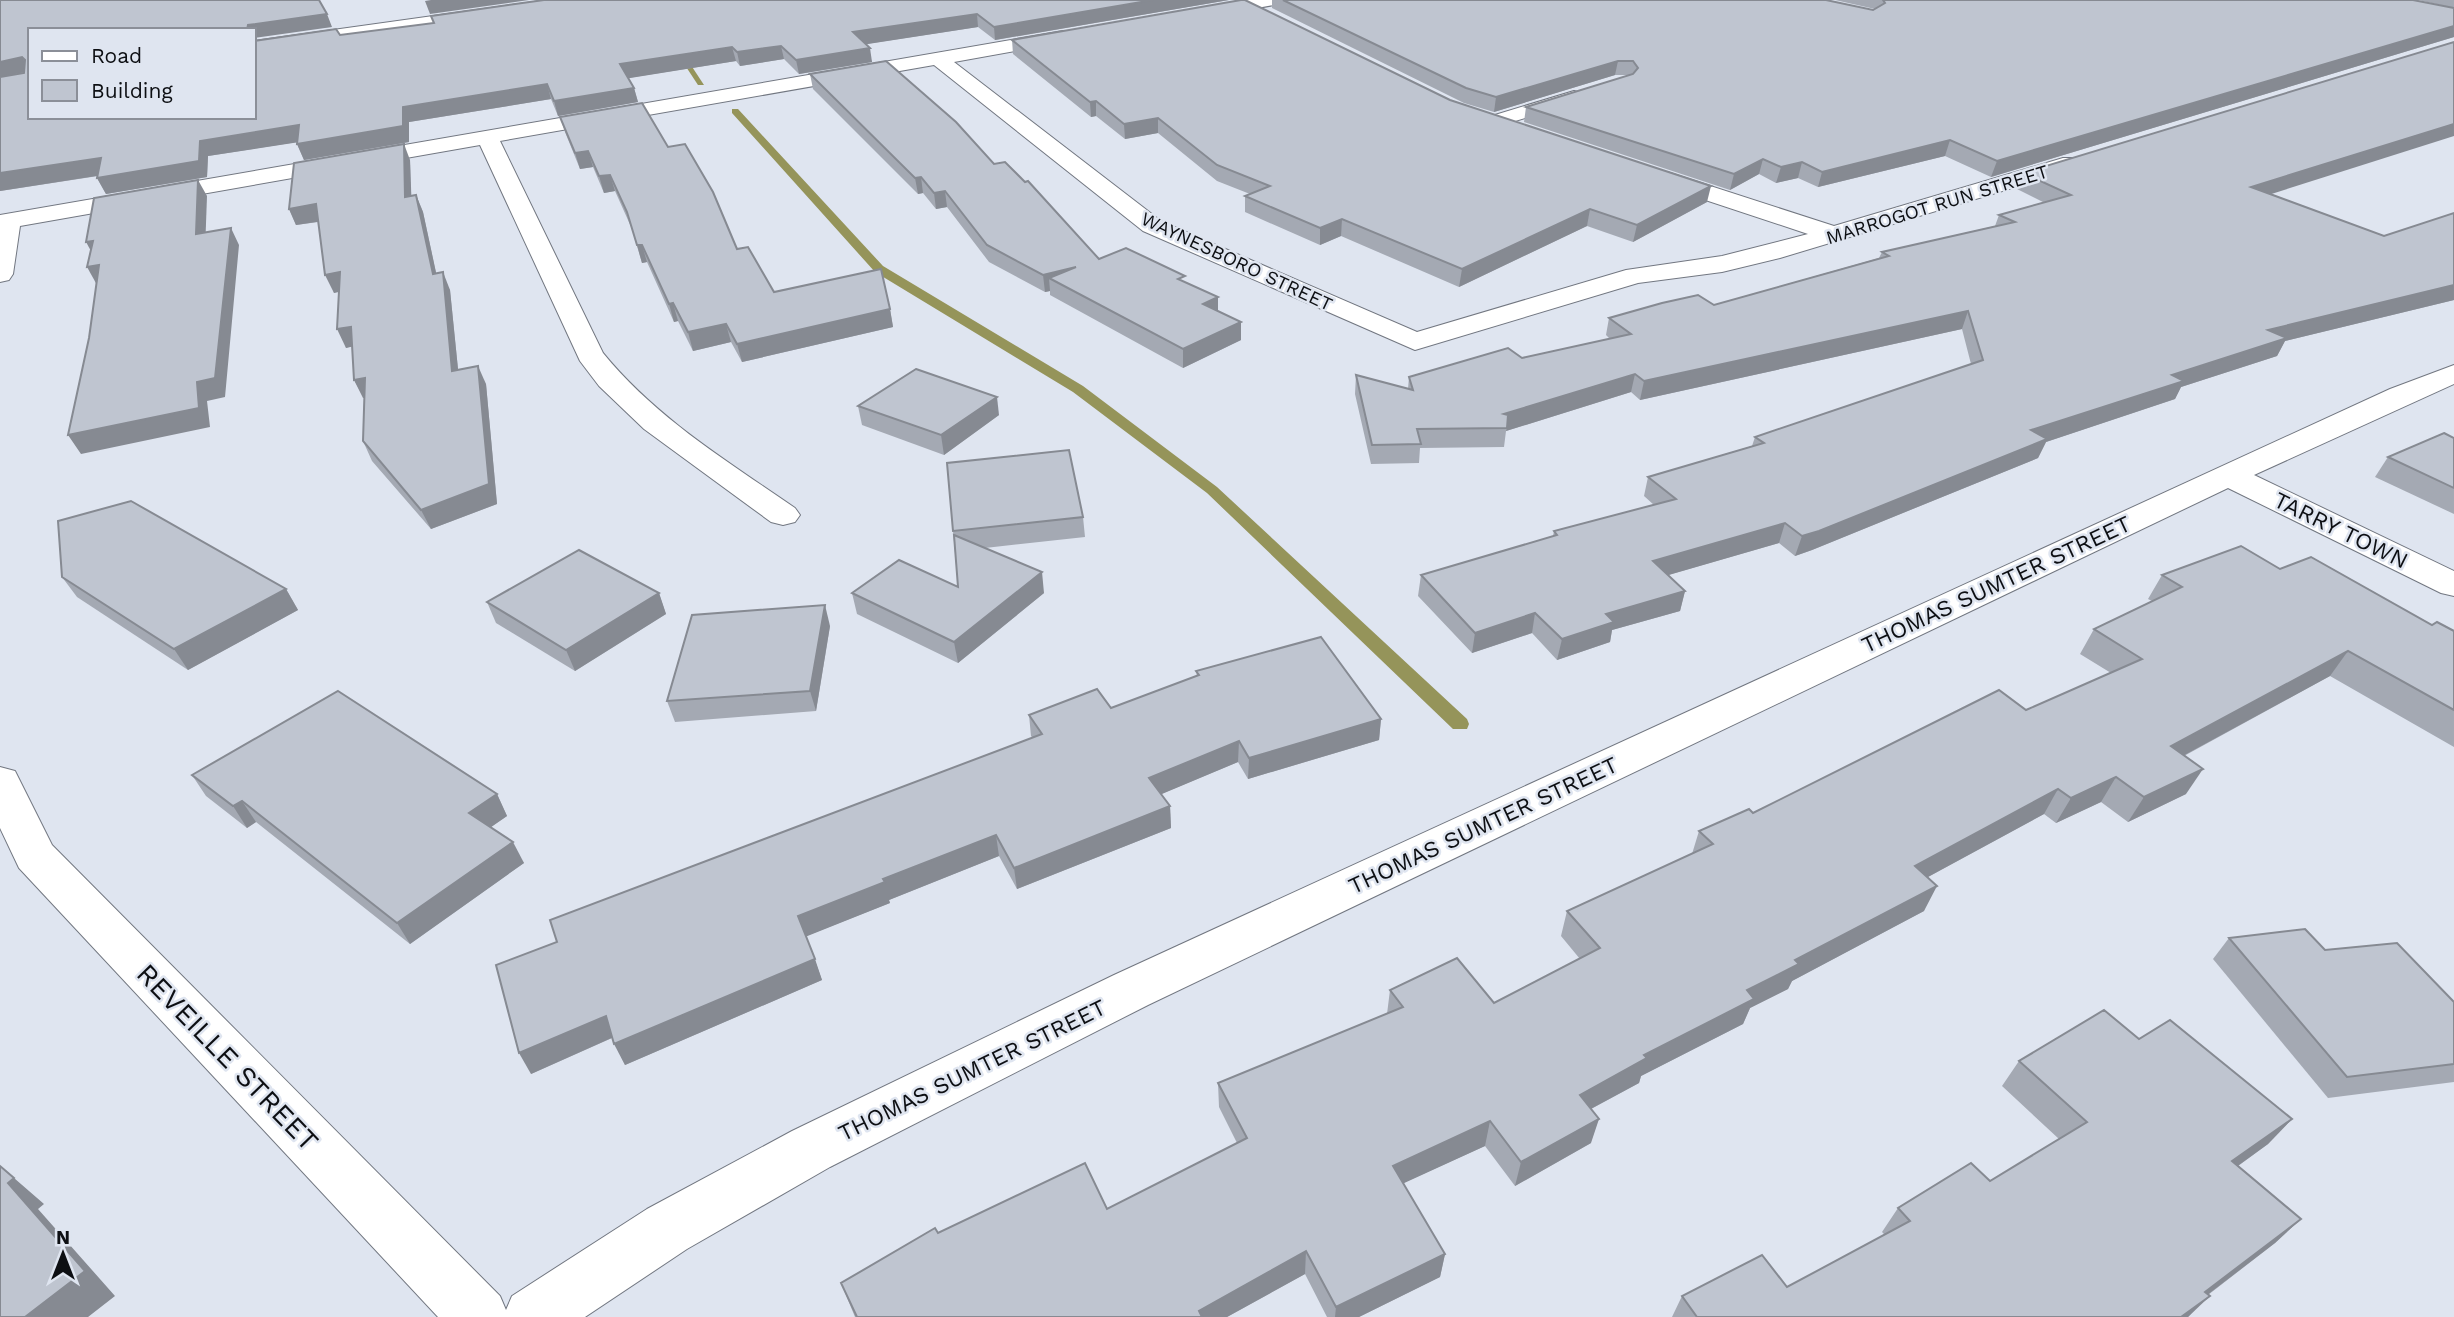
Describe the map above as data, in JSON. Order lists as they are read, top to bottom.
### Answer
{
  "streets": {
    "street": [
      "MARROGOT RUN STREET",
      "WAYNESBORO STREET",
      "TARRY TOWN",
      "THOMAS SUMTER STREET",
      "REVEILLE STREET"
    ]
  },
  "crossings": [
    ["MARROGOT RUN STREET", "WAYNESBORO STREET"],
    ["TARRY TOWN", "THOMAS SUMTER STREET"]
  ],
  "legend": ["Road", "Building"],
  "north": "top"
}
